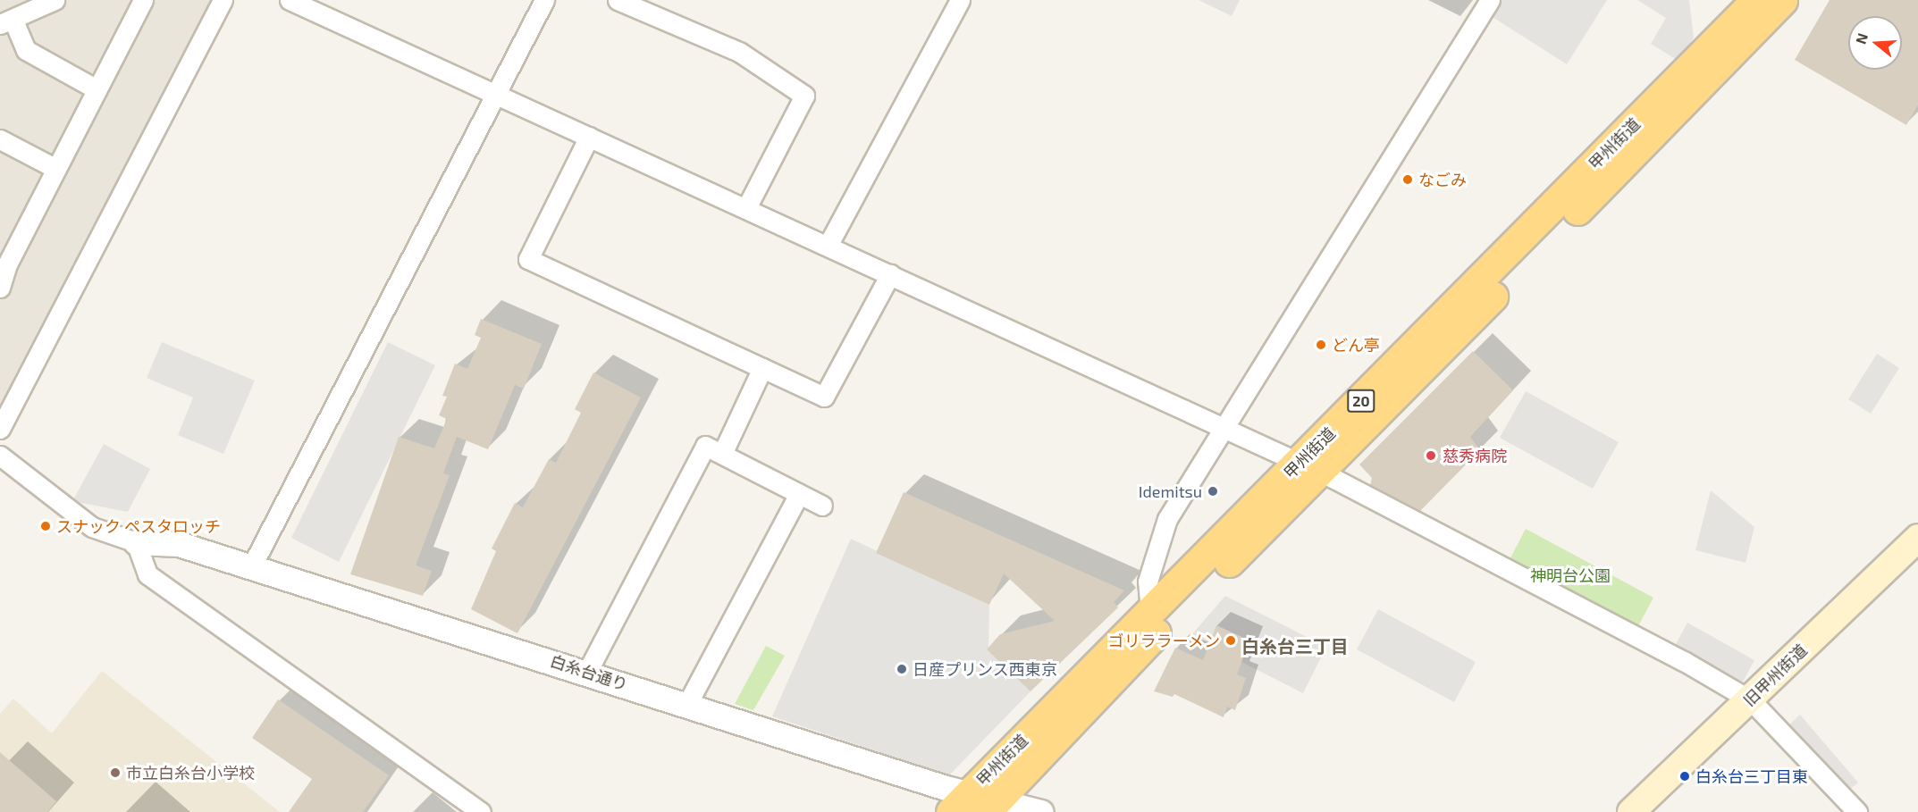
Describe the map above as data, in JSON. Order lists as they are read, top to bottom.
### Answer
{
  "streets": {
    "highway": ["甲州街道", "20"],
    "main road": ["旧甲州街道"],
    "street": ["白糸台通り"]
  },
  "crossings": [
    ["甲州街道", "白糸台通り"]
  ],
  "districts": ["白糸台三丁目"],
  "parks": ["神明台公園"],
  "places": [
    "なごみ",
    "どん亭",
    "慈秀病院",
    "Idemitsu",
    "スナック ペスタロッチ",
    "ゴリララーメン",
    "日産プリンス西東京",
    "市立白糸台小学校",
    "白糸台三丁目東"
  ],
  "north": "left"
}
